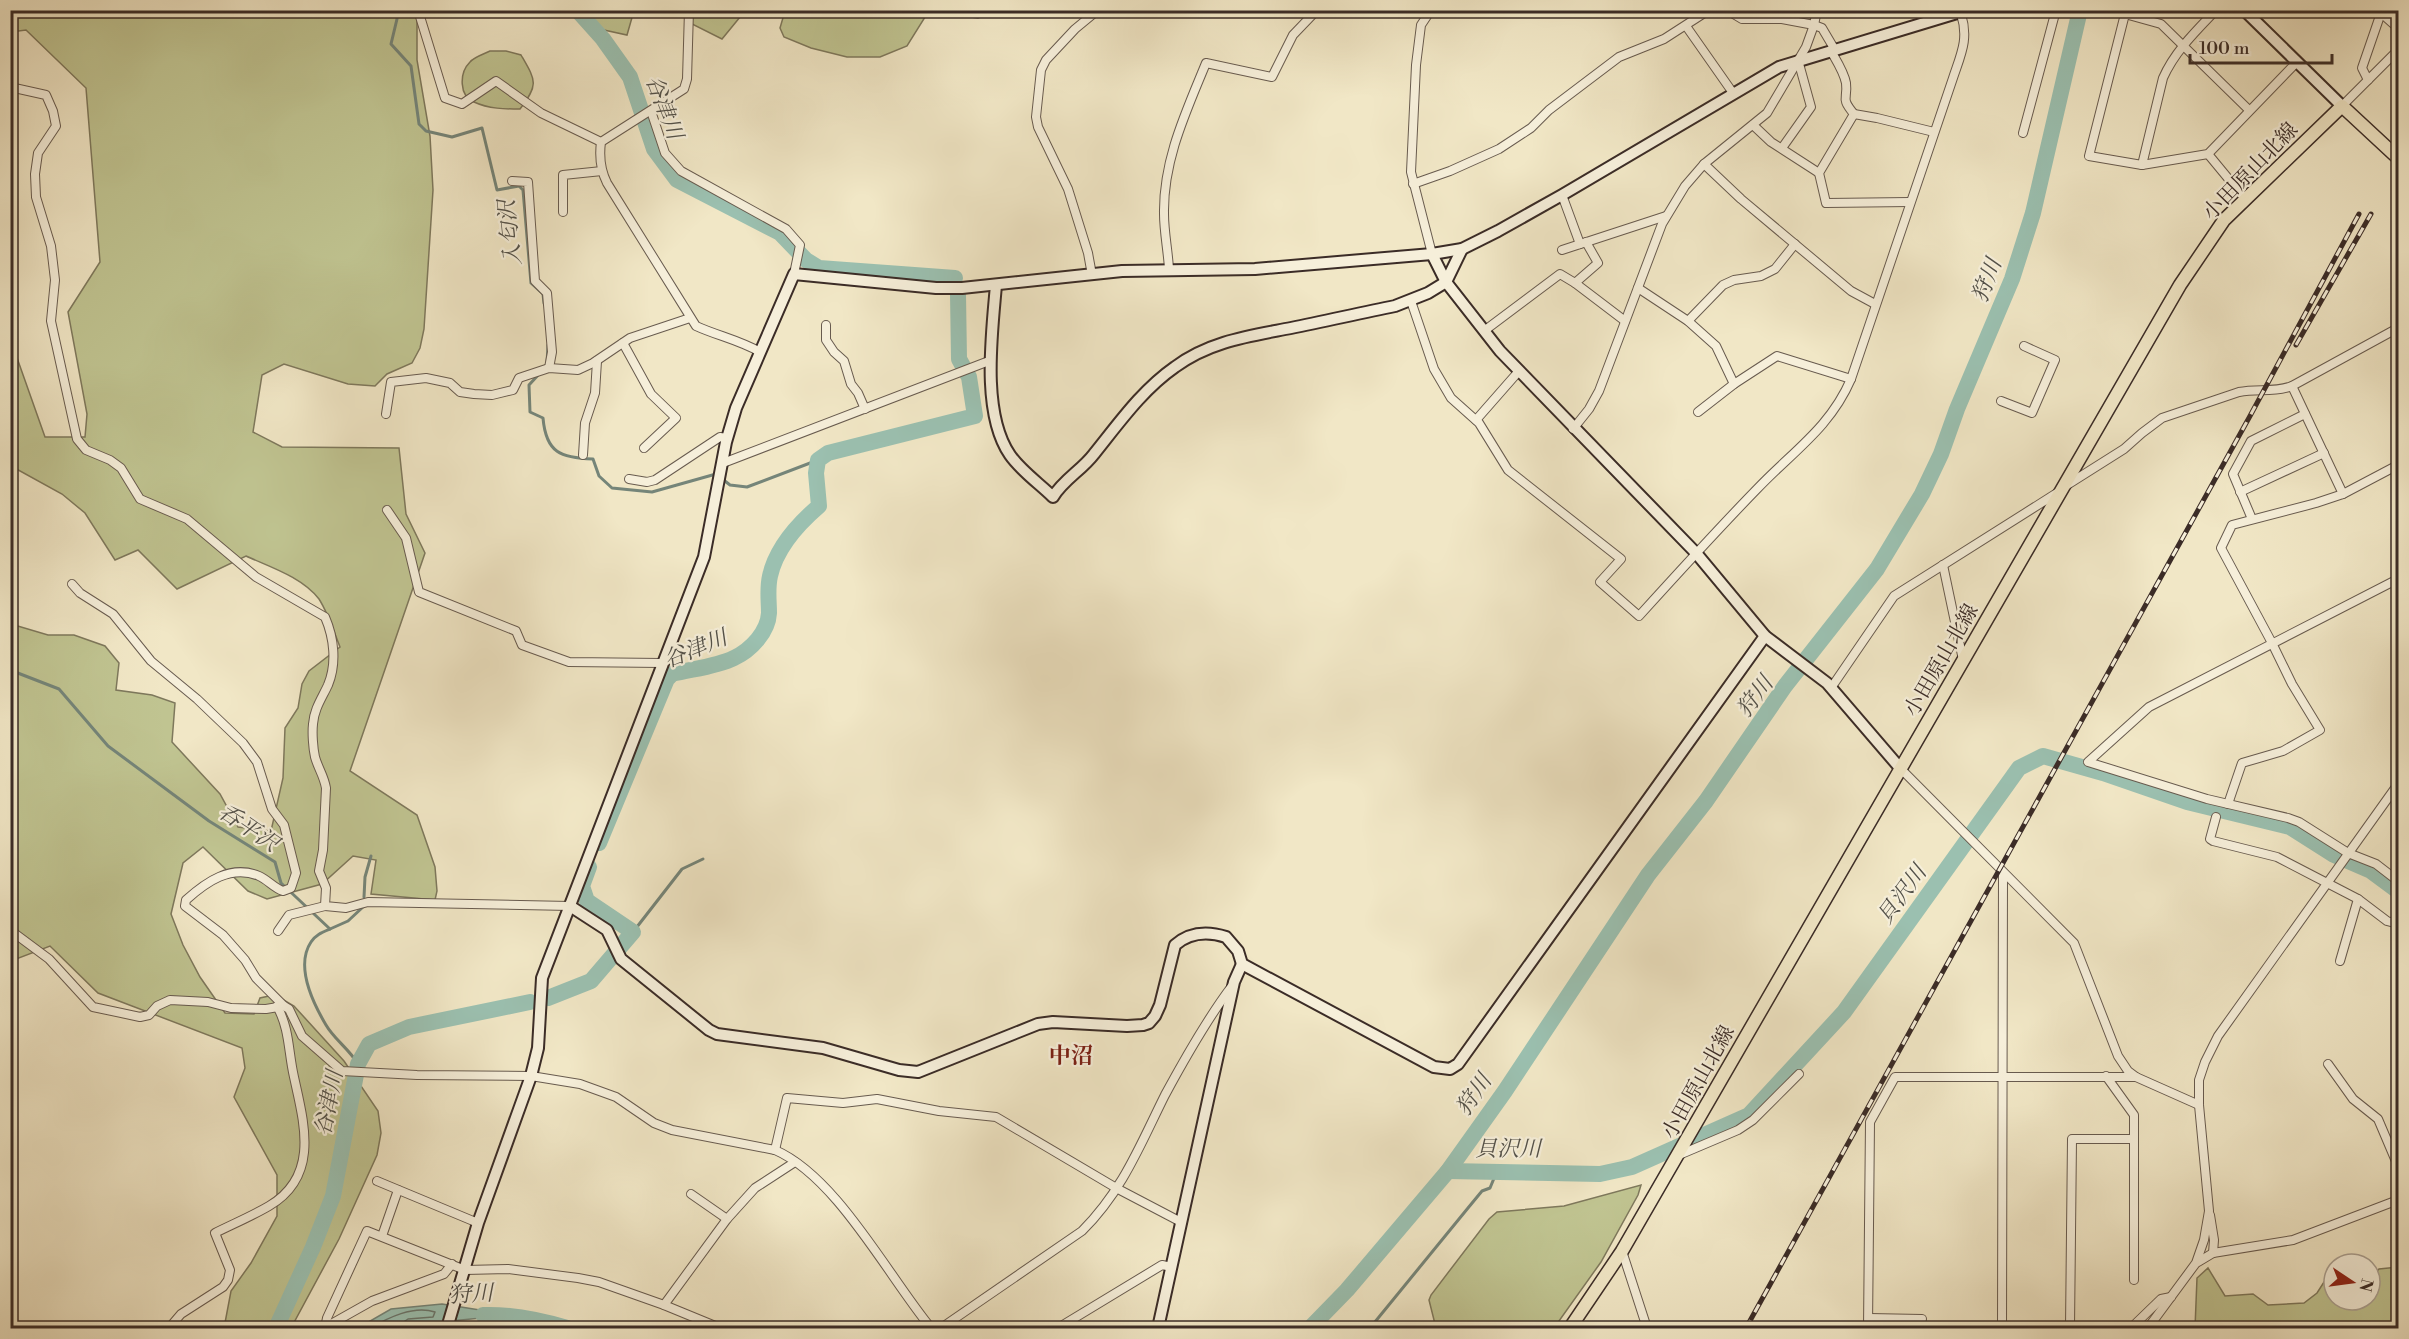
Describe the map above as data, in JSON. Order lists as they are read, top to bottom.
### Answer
{
  "streets": {
    "main road": ["小田原山北線"]
  },
  "districts": ["中沼"],
  "water": [
    "谷津川",
    "入匂沢",
    "狩川",
    "呑平沢",
    "貝沢川"
  ],
  "scale_bar": "100 m",
  "north": "right"
}
